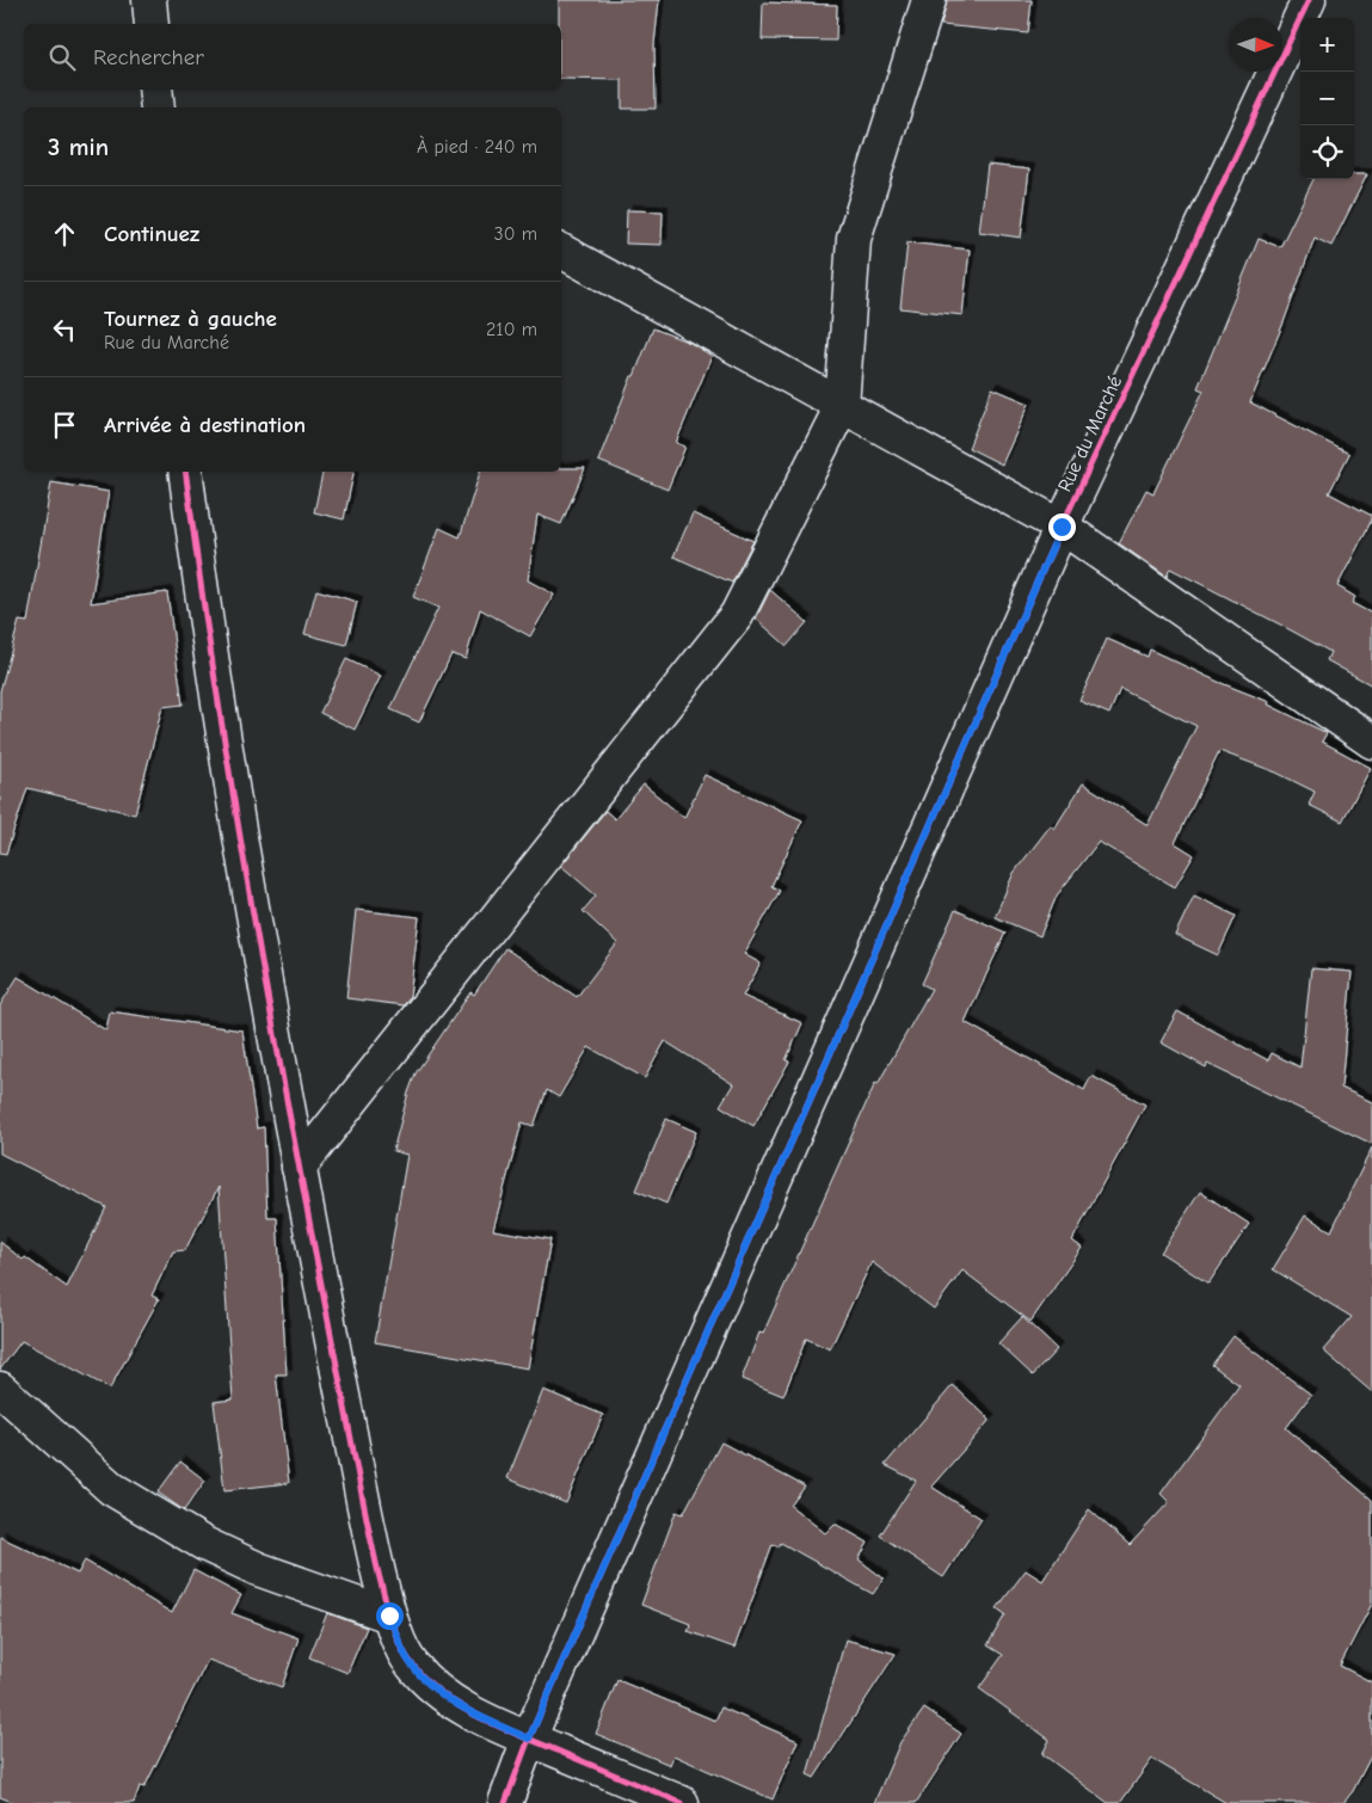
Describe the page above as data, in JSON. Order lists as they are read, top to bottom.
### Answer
{
  "streets": {
    "street": ["Rue du Marché"]
  },
  "north": "right",
  "page": {
    "map_buttons": ["+", "−"],
    "search": "Rechercher",
    "heading": ["3 min", "À pied · 240 m"],
    "list": [
      ["Continuez", "30 m"],
      ["Tournez à gauche", "Rue du Marché", "210 m"],
      "Arrivée à destination"
    ]
  }
}
